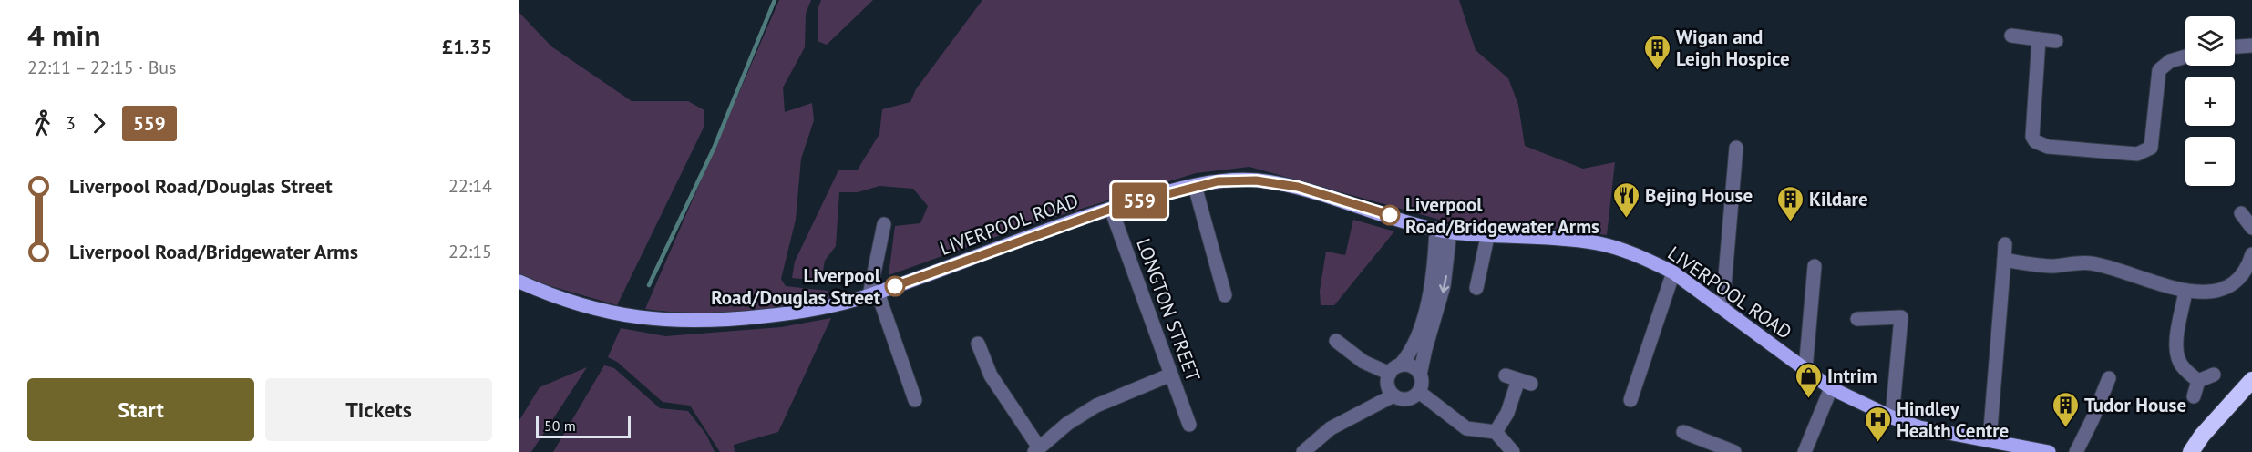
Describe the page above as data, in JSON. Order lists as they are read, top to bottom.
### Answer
{
  "streets": {
    "main road": ["LIVERPOOL ROAD"],
    "street": ["LONGTON STREET"]
  },
  "crossings": [
    ["LIVERPOOL ROAD", "LONGTON STREET"]
  ],
  "places": {
    "building": ["Wigan and Leigh Hospice", "Kildare", "Tudor House"],
    "other": ["Liverpool Road/Bridgewater Arms", "Liverpool Road/Douglas Street"],
    "restaurant": ["Bejing House"],
    "shop": ["Intrim"],
    "hospital": ["Hindley Health Centre"]
  },
  "lines": ["bus line 559"],
  "scale_bar": "50 m",
  "page": {
    "heading": ["4 min", "22:11 – 22:15 · Bus", "£1.35"],
    "on_map": "559",
    "map_buttons": ["+", "−"],
    "legs": ["3", "559"],
    "list": [
      {
        "name": "Liverpool Road/Douglas Street",
        "value": "22:14"
      },
      {
        "name": "Liverpool Road/Bridgewater Arms",
        "value": "22:15"
      }
    ],
    "buttons": ["Start", "Tickets"],
    "scale": "50 m"
  }
}
